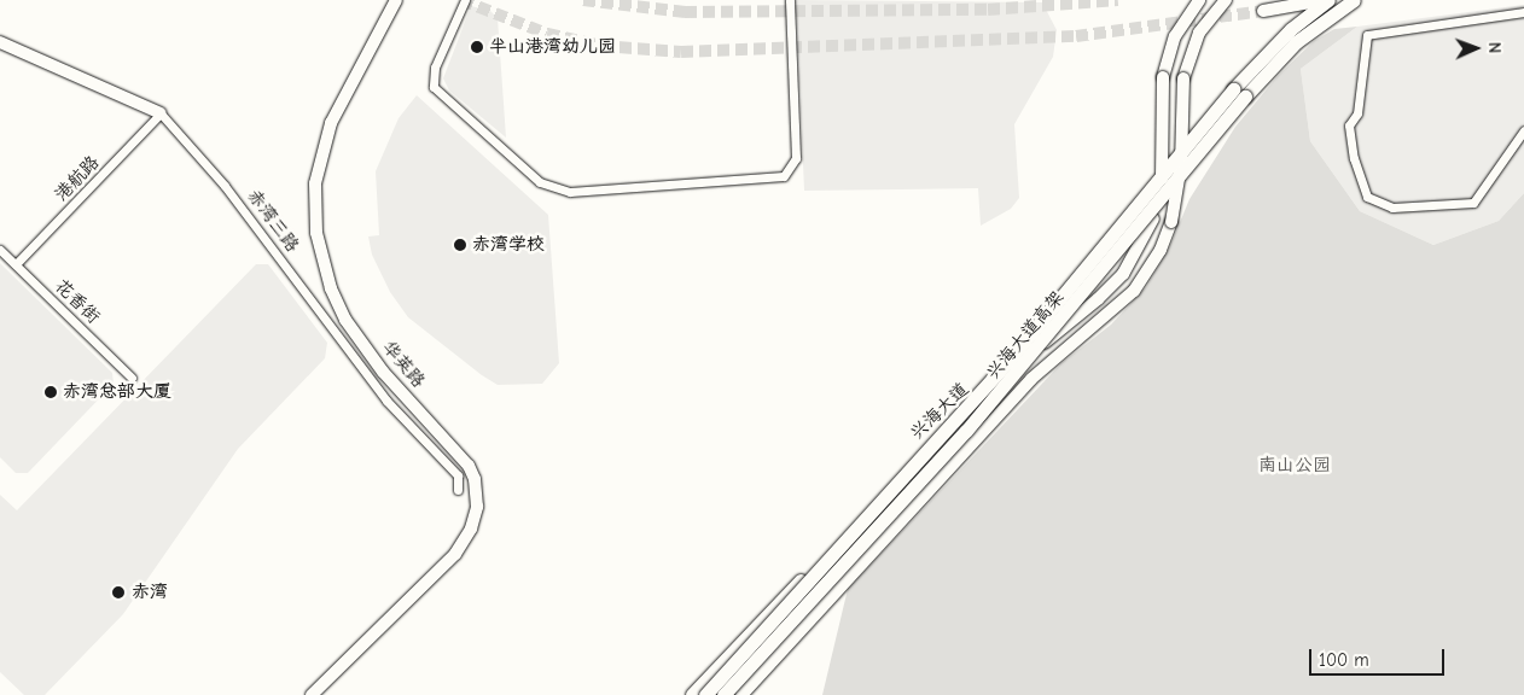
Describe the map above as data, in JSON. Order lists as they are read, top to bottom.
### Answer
{
  "streets": {
    "main road": ["兴海大道高架"],
    "street": [
      "港航路",
      "赤湾三路",
      "花香街",
      "华英路",
      "兴海大道"
    ]
  },
  "crossings": [
    ["港航路", "赤湾三路"],
    ["港航路", "花香街"]
  ],
  "parks": ["南山公园"],
  "places": [
    "半山港湾幼儿园",
    "赤湾学校",
    "赤湾总部大厦",
    "赤湾"
  ],
  "scale_bar": "100 m",
  "north": "right"
}
